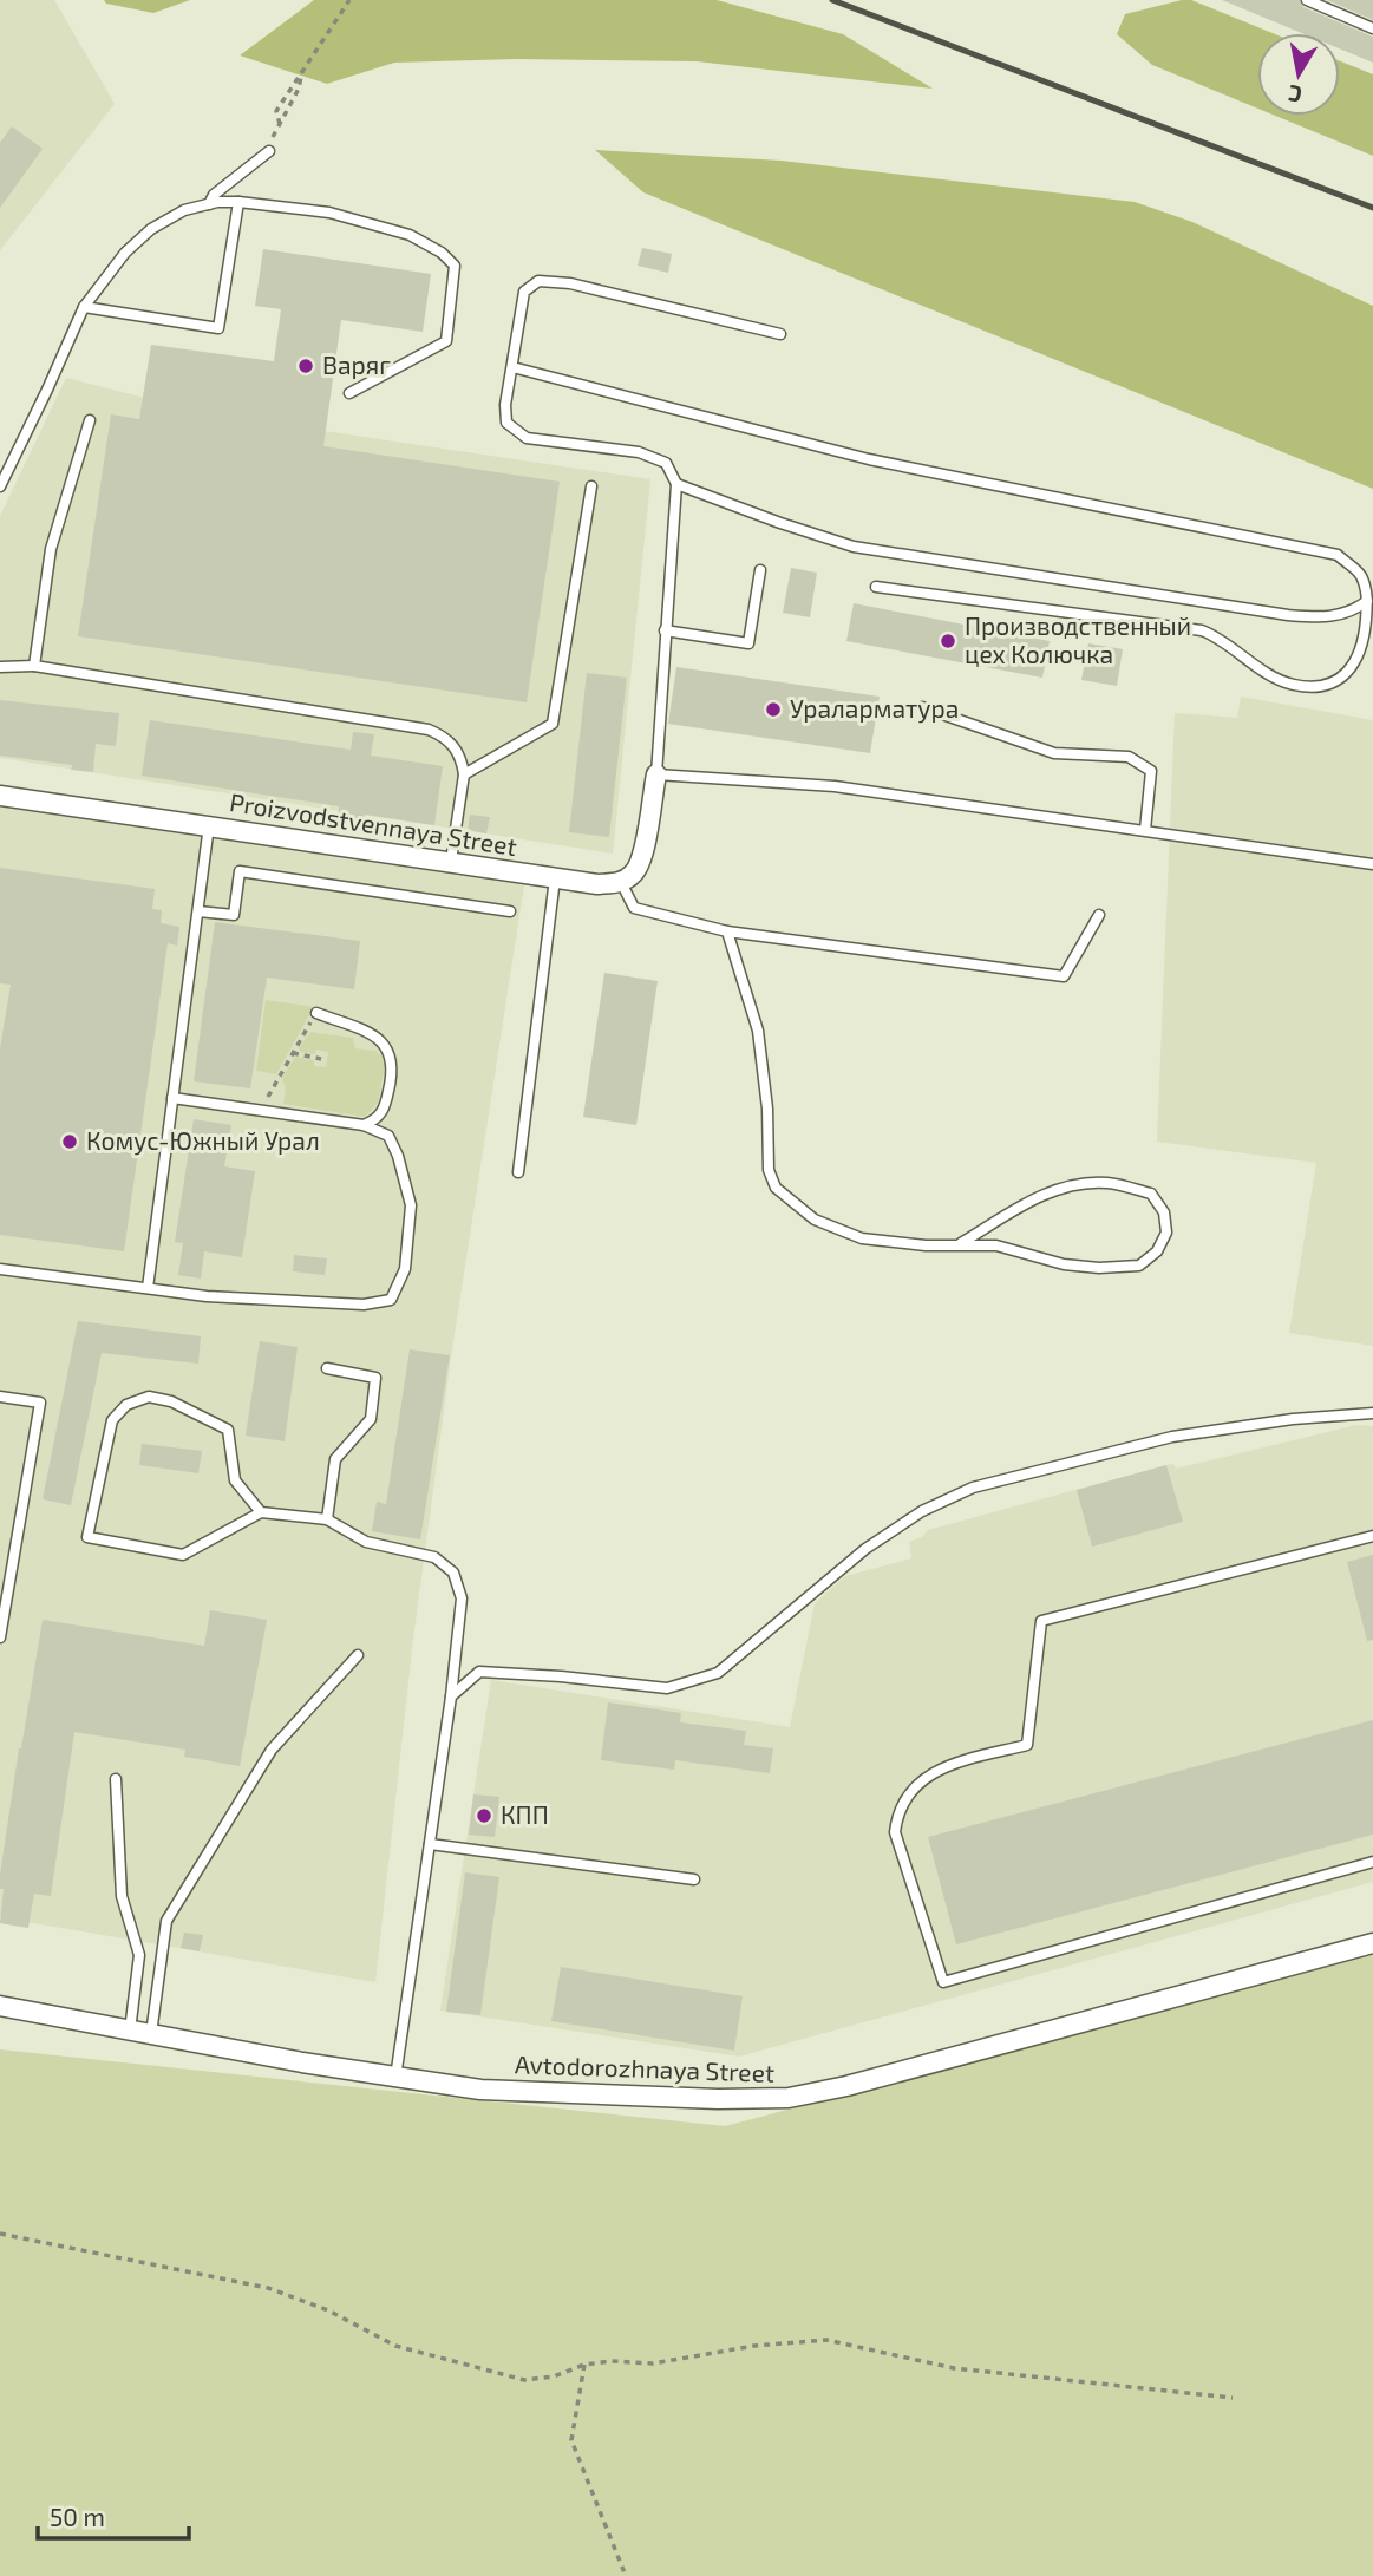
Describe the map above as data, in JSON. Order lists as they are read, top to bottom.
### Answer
{
  "streets": {
    "street": ["Proizvodstvennaya Street", "Avtodorozhnaya Street"]
  },
  "places": [
    "Варяг",
    "Производственный цех Колючка",
    "Ураларматура",
    "Комус-Южный Урал",
    "КПП"
  ],
  "scale_bar": "50 m",
  "north": "bottom"
}
